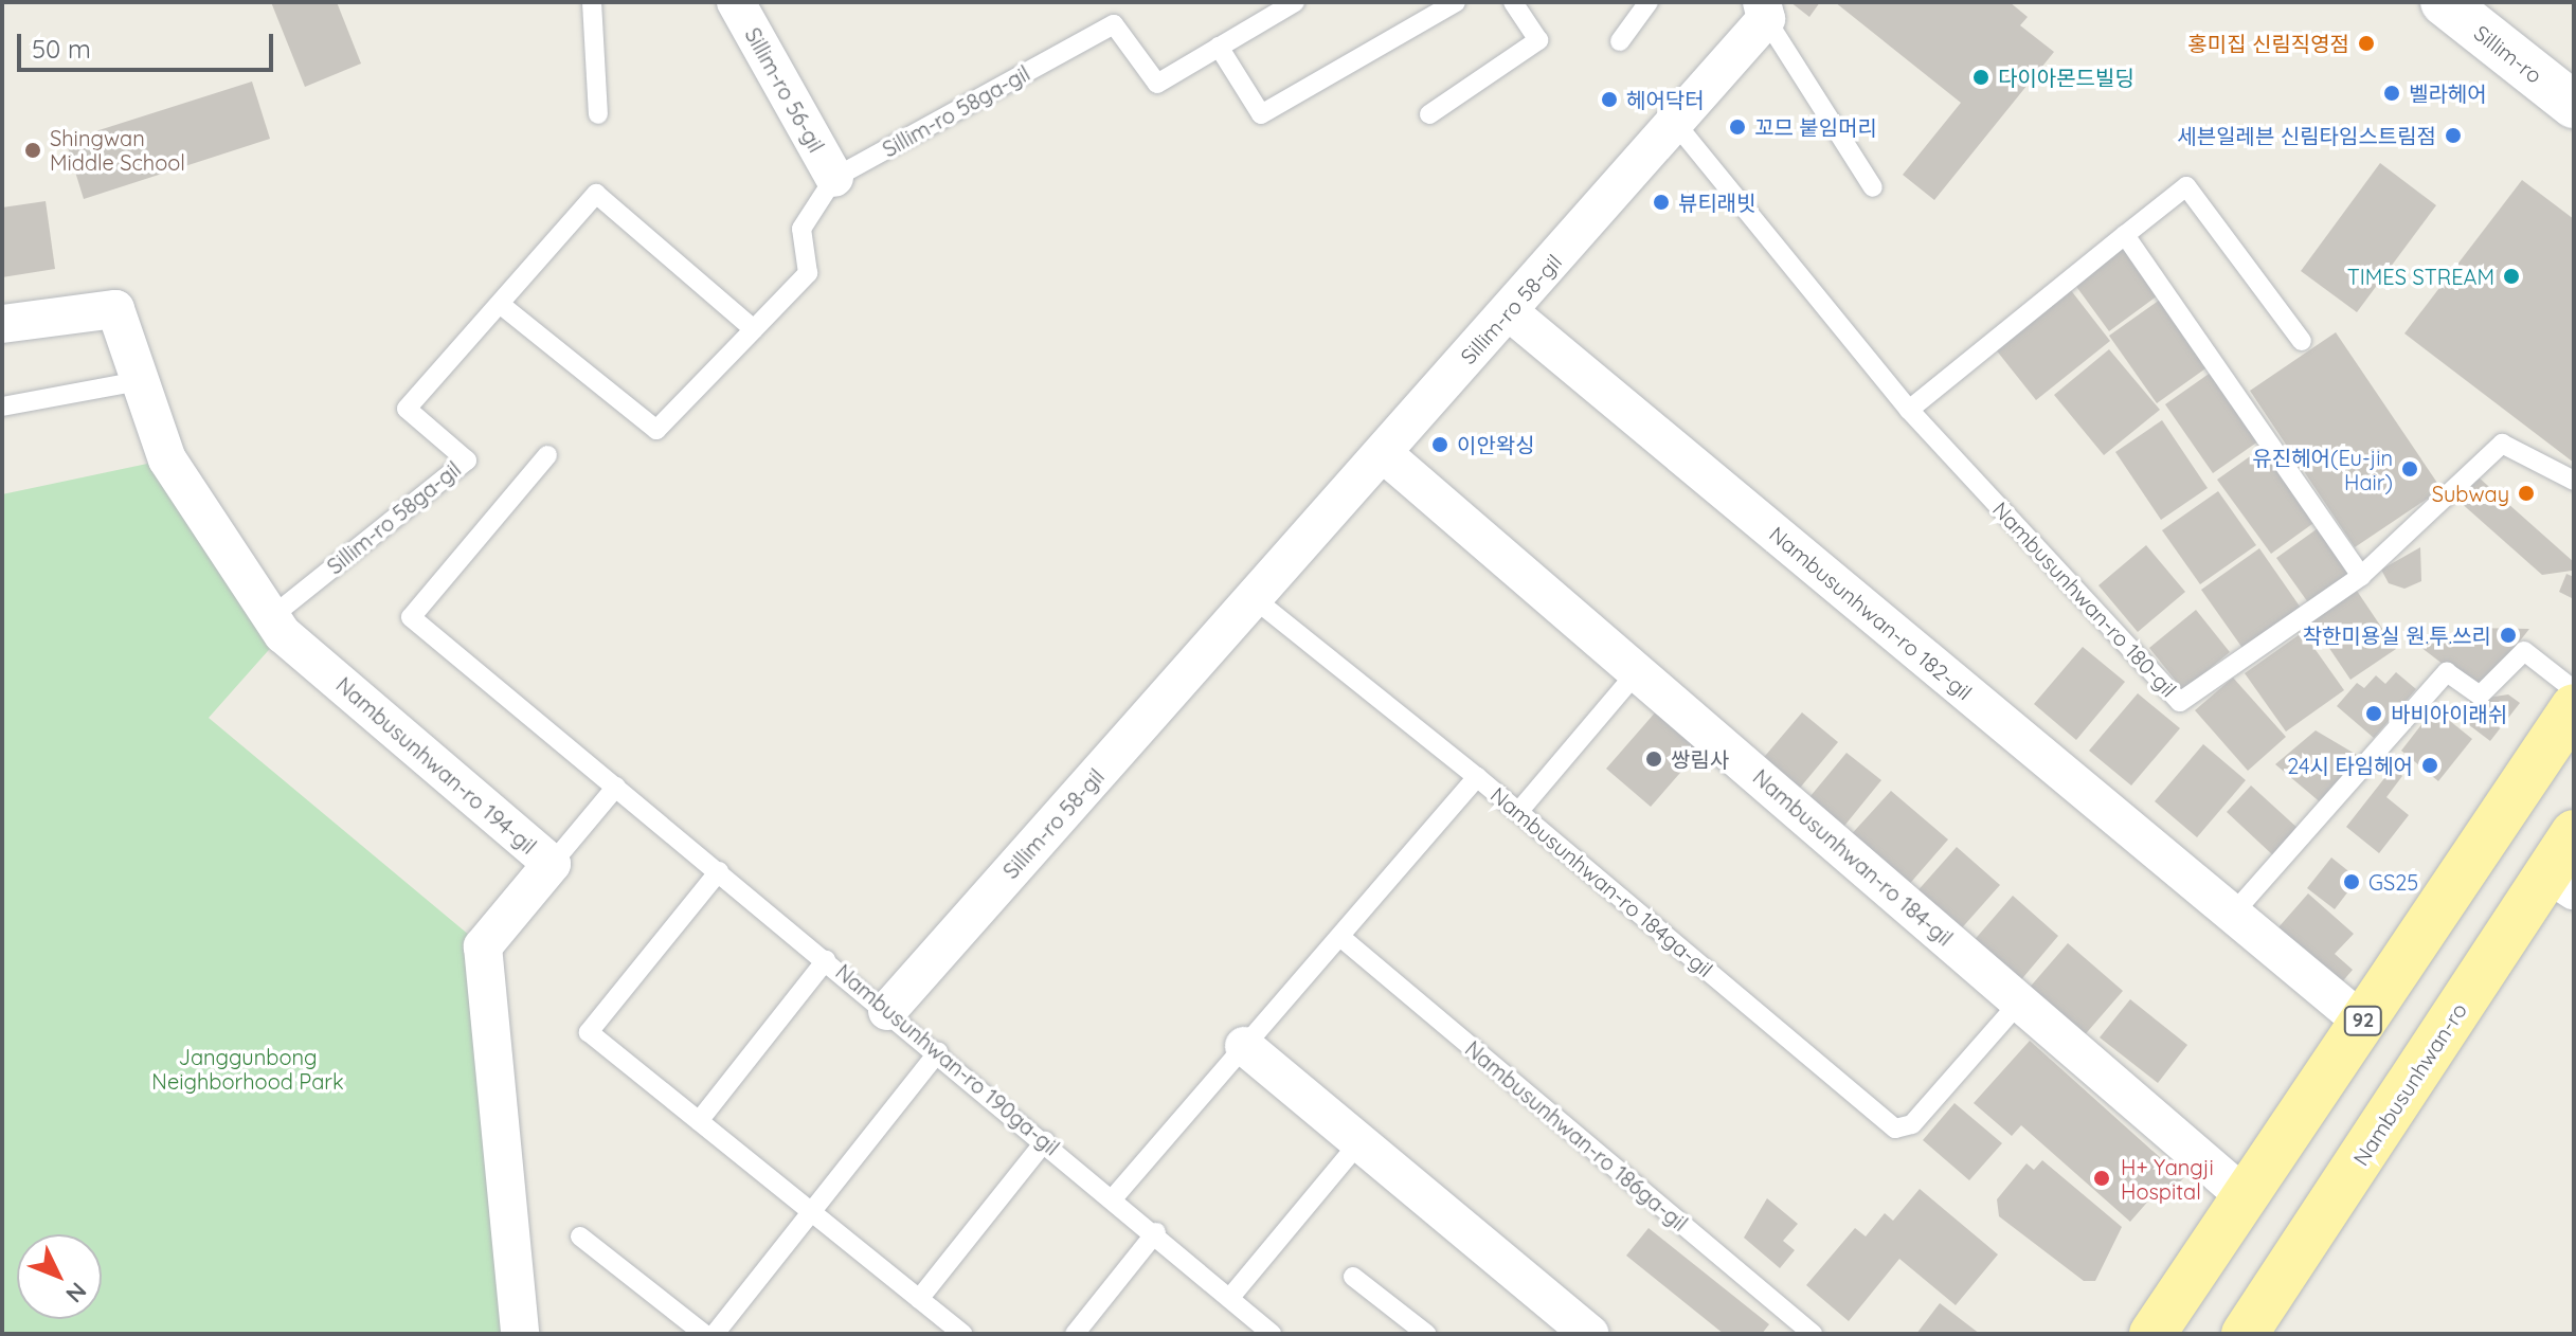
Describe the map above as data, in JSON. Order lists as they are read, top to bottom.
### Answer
{
  "streets": {
    "main road": ["Sillim-ro", "92", "Nambusunhwan-ro"],
    "street": [
      "Sillim-ro 56-gil",
      "Sillim-ro 58-gil",
      "Nambusunhwan-ro 182-gil",
      "Nambusunhwan-ro 194-gil",
      "Nambusunhwan-ro 184-gil"
    ],
    "lane": [
      "Sillim-ro 58ga-gil",
      "Nambusunhwan-ro 180-gil",
      "Nambusunhwan-ro 184ga-gil",
      "Nambusunhwan-ro 190ga-gil",
      "Nambusunhwan-ro 186ga-gil"
    ]
  },
  "crossings": [
    ["Sillim-ro 56-gil", "Sillim-ro 58ga-gil"],
    ["Sillim-ro 58ga-gil", "Nambusunhwan-ro 194-gil"],
    ["Sillim-ro 58-gil", "Nambusunhwan-ro 180-gil"],
    ["Sillim-ro 58-gil", "Nambusunhwan-ro 182-gil"],
    ["Sillim-ro 58-gil", "Nambusunhwan-ro 184-gil"],
    ["Sillim-ro 58-gil", "Nambusunhwan-ro 190ga-gil"],
    ["Nambusunhwan-ro 182-gil", "92"],
    ["Nambusunhwan-ro 184-gil", "Nambusunhwan-ro 184ga-gil"],
    ["Nambusunhwan-ro 184-gil", "92"],
    ["Nambusunhwan-ro 184ga-gil", "Nambusunhwan-ro 190ga-gil"],
    ["Nambusunhwan-ro 184ga-gil", "Nambusunhwan-ro 186ga-gil"]
  ],
  "parks": ["Janggunbong Neighborhood Park"],
  "places": [
    "홍미집 신림직영점",
    "다이아몬드빌딩",
    "벨라헤어",
    "헤어닥터",
    "꼬므 붙임머리",
    "세븐일레븐 신림타임스트림점",
    "Shingwan Middle School",
    "뷰티래빗",
    "TIMES STREAM",
    "이안왁싱",
    "유진헤어(Eu-jin Hair)",
    "Subway",
    "착한미용실 원.투.쓰리",
    "바비아이래쉬",
    "쌍림사",
    "24시 타임헤어",
    "GS25",
    "H+ Yangji Hospital"
  ],
  "scale_bar": "50 m",
  "north": "bottom right"
}
